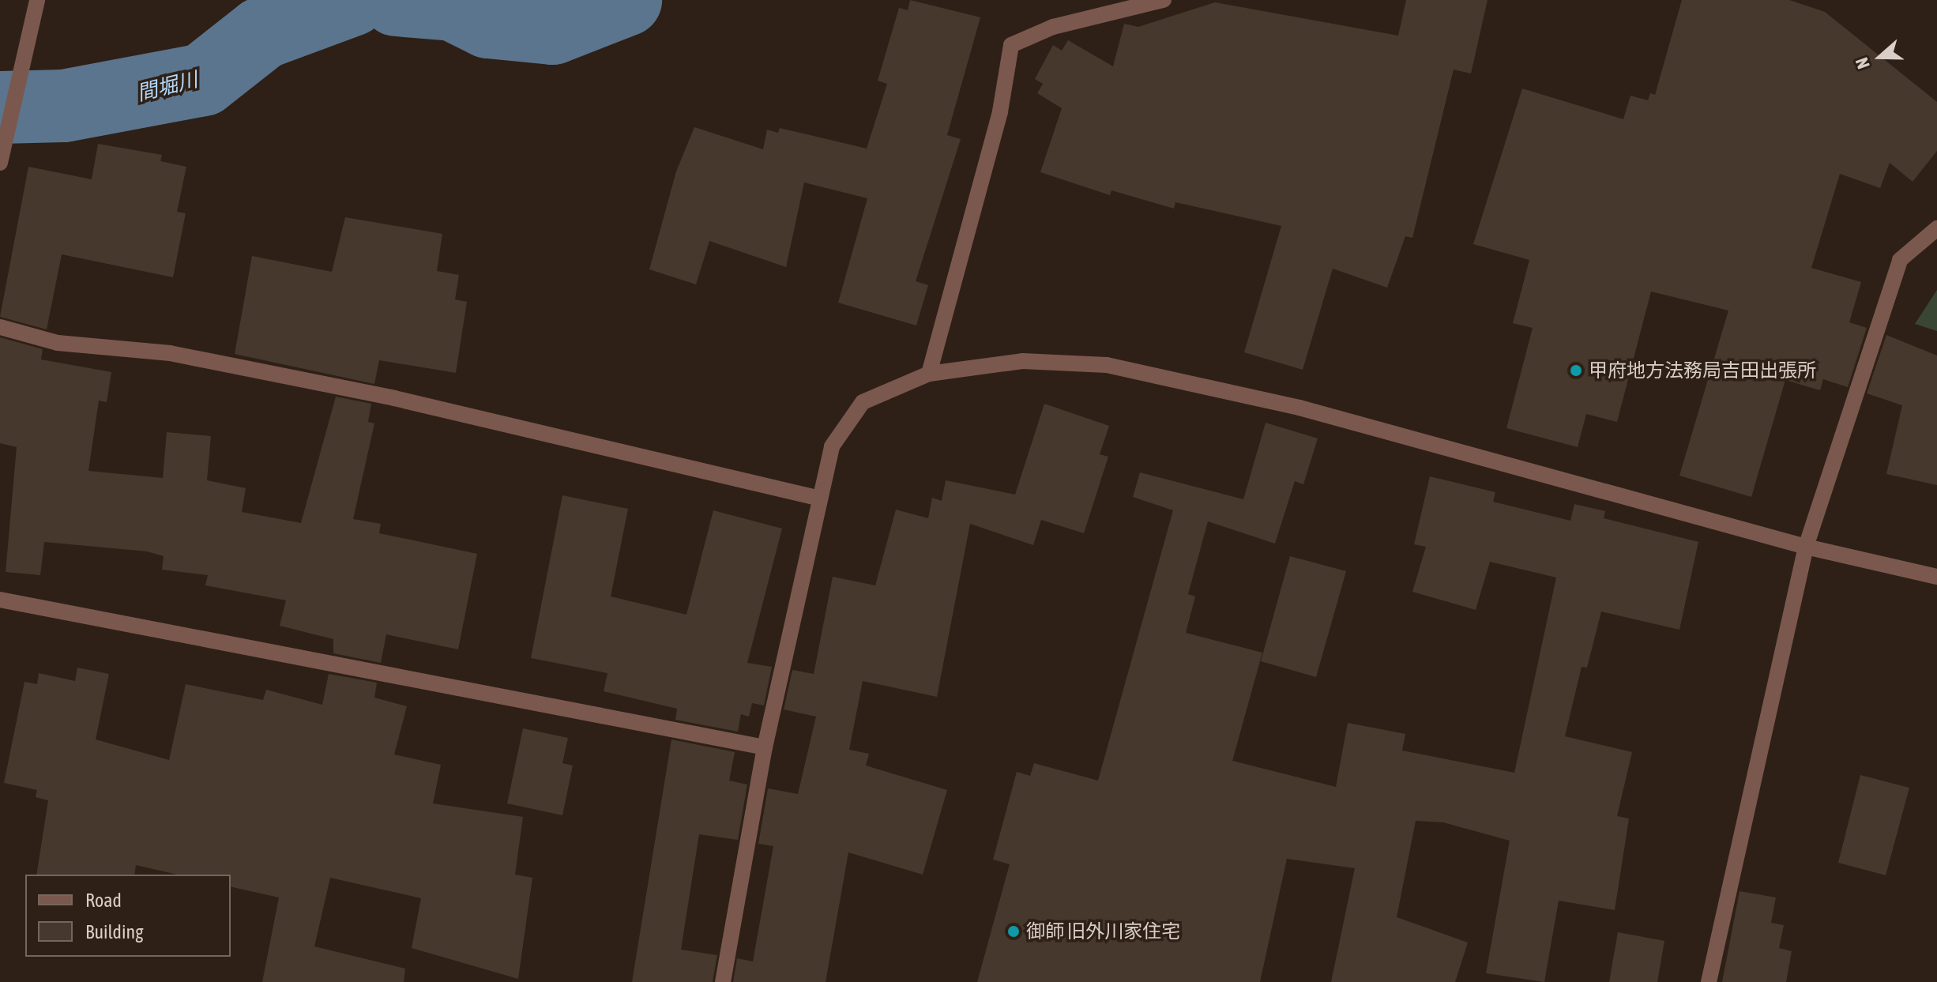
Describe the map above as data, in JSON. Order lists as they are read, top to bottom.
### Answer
{
  "water": ["間堀川"],
  "places": ["甲府地方法務局吉田出張所", "御師 旧外川家住宅"],
  "legend": ["Road", "Building"],
  "north": "left"
}
